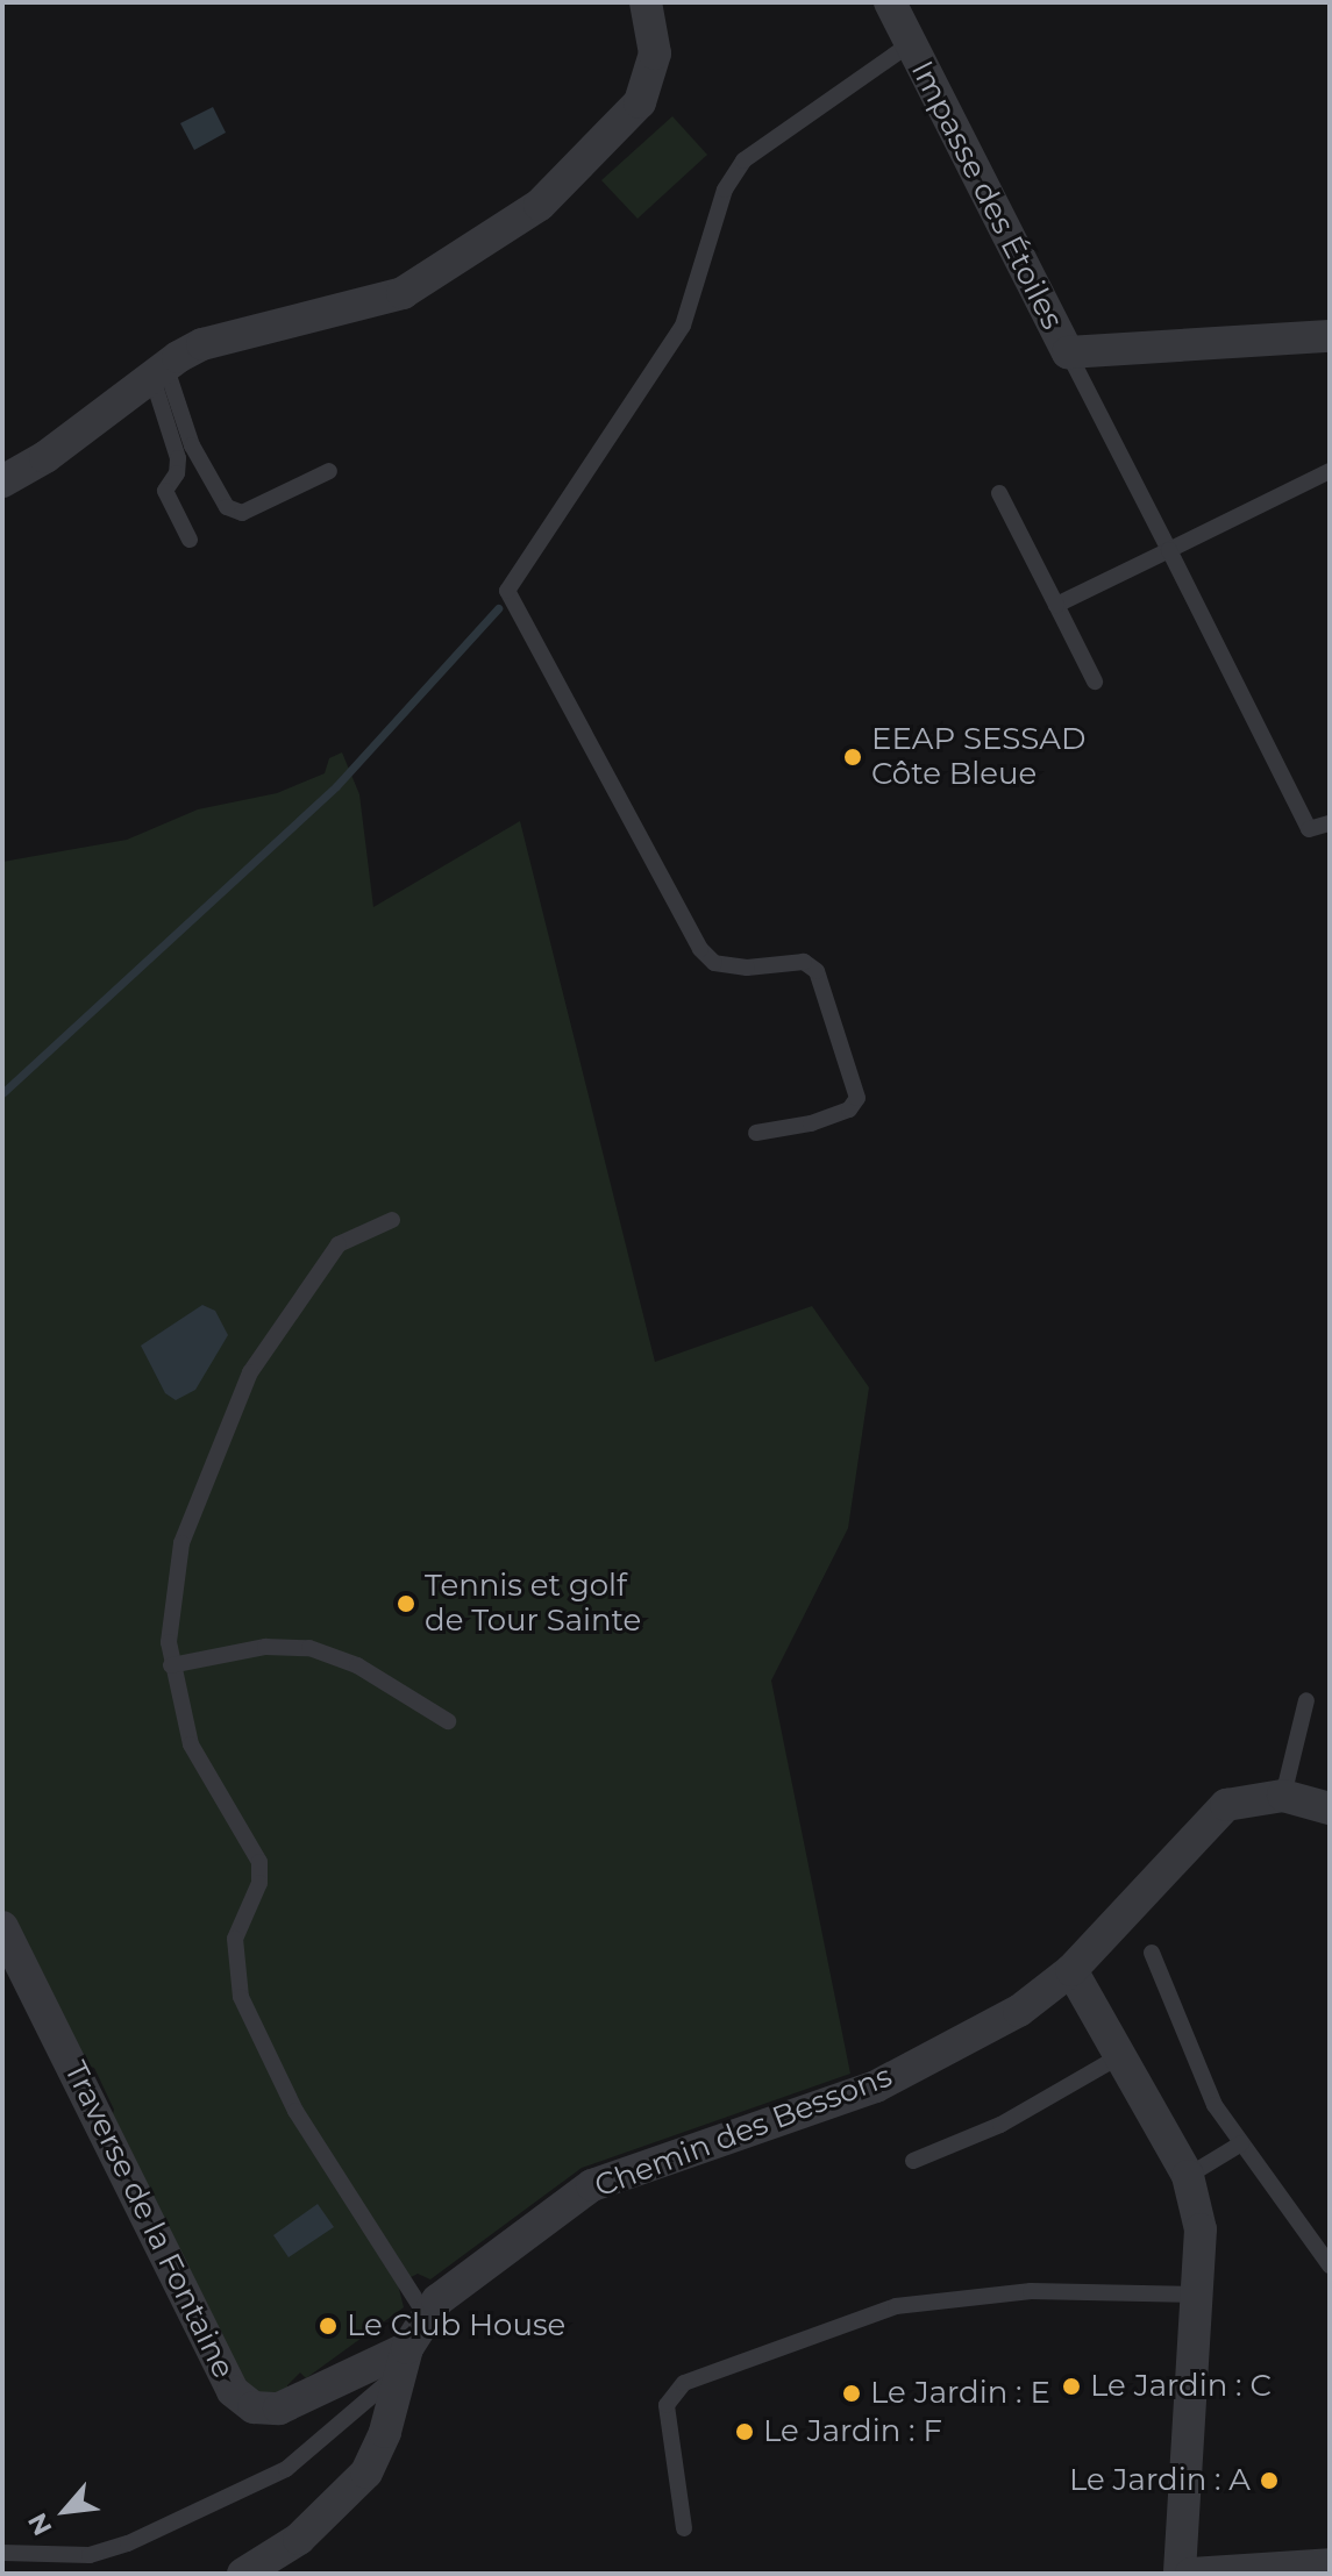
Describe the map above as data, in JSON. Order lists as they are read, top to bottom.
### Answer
{
  "streets": {
    "street": ["Impasse des Étoiles", "Chemin des Bessons", "Traverse de la Fontaine"]
  },
  "crossings": [
    ["Chemin des Bessons", "Traverse de la Fontaine"]
  ],
  "places": [
    "EEAP SESSAD Côte Bleue",
    "Tennis et golf de Tour Sainte",
    "Le Club House",
    "Le Jardin : C",
    "Le Jardin : E",
    "Le Jardin : F",
    "Le Jardin : A"
  ],
  "north": "bottom left"
}
